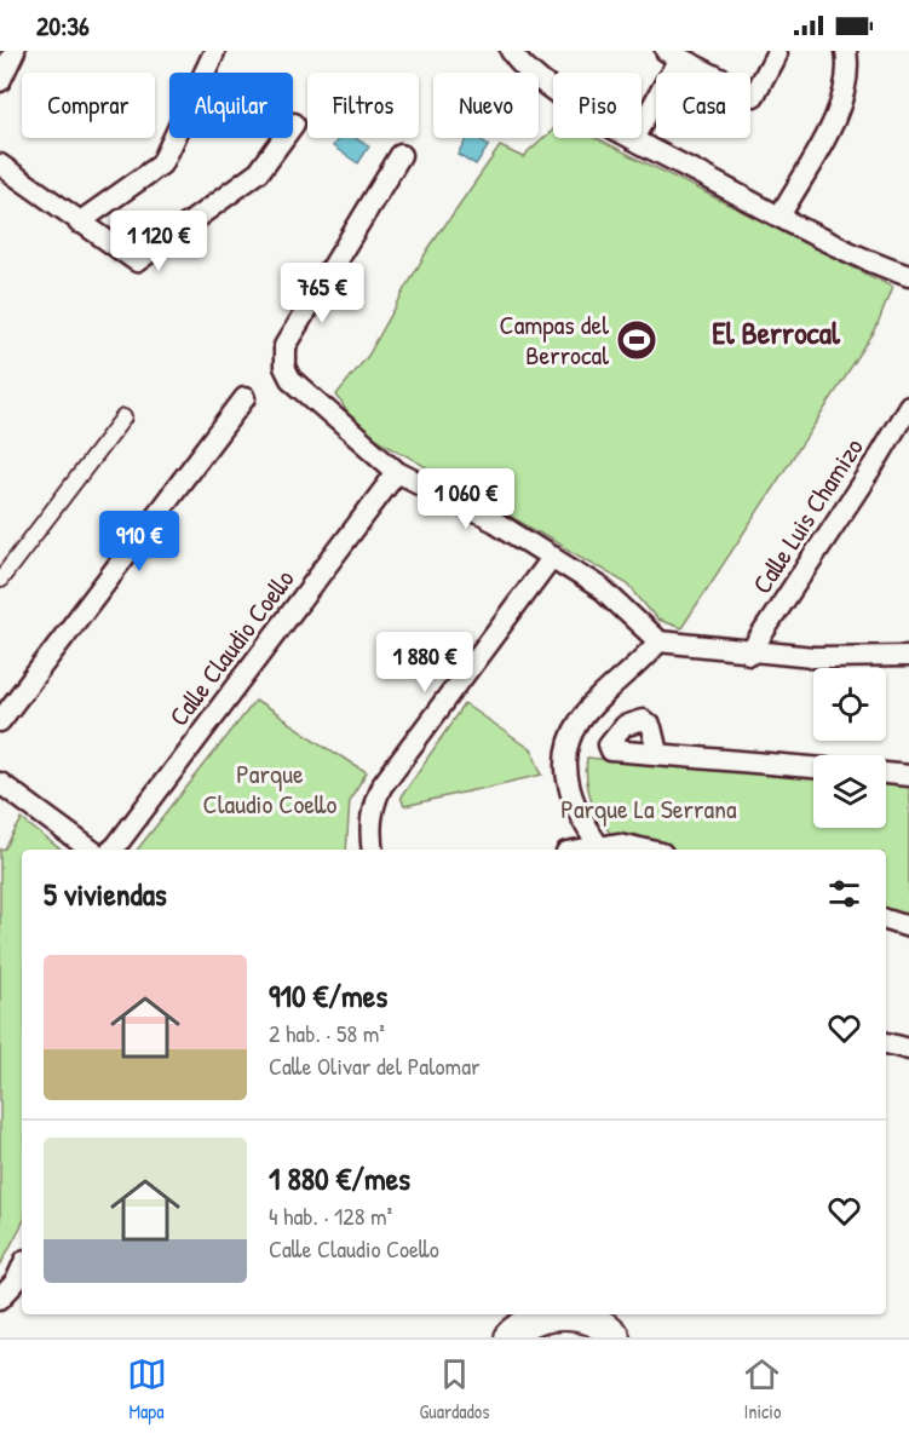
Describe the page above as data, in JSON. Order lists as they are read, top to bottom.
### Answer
{
  "streets": {
    "street": ["Calle Luis Chamizo", "Calle Claudio Coello"]
  },
  "districts": ["El Berrocal"],
  "parks": ["Parque Claudio Coello", "Parque La Serrana"],
  "places": {
    "sports": ["Campas del Berrocal"]
  },
  "page": {
    "status": "20:36",
    "chip": [
      "Comprar",
      "Alquilar",
      "Filtros",
      "Nuevo",
      "Piso",
      "Casa"
    ],
    "price": [
      "1 120 €",
      "765 €",
      "1 060 €",
      "910 €",
      "1 880 €"
    ],
    "heading": "5 viviendas",
    "list": [
      {
        "name": "910 €/mes",
        "note": "2 hab. · 58 m² · Calle Olivar del Palomar"
      },
      {
        "name": "1 880 €/mes",
        "note": "4 hab. · 128 m² · Calle Claudio Coello"
      }
    ],
    "tabs": ["Mapa", "Guardados", "Inicio"]
  }
}
